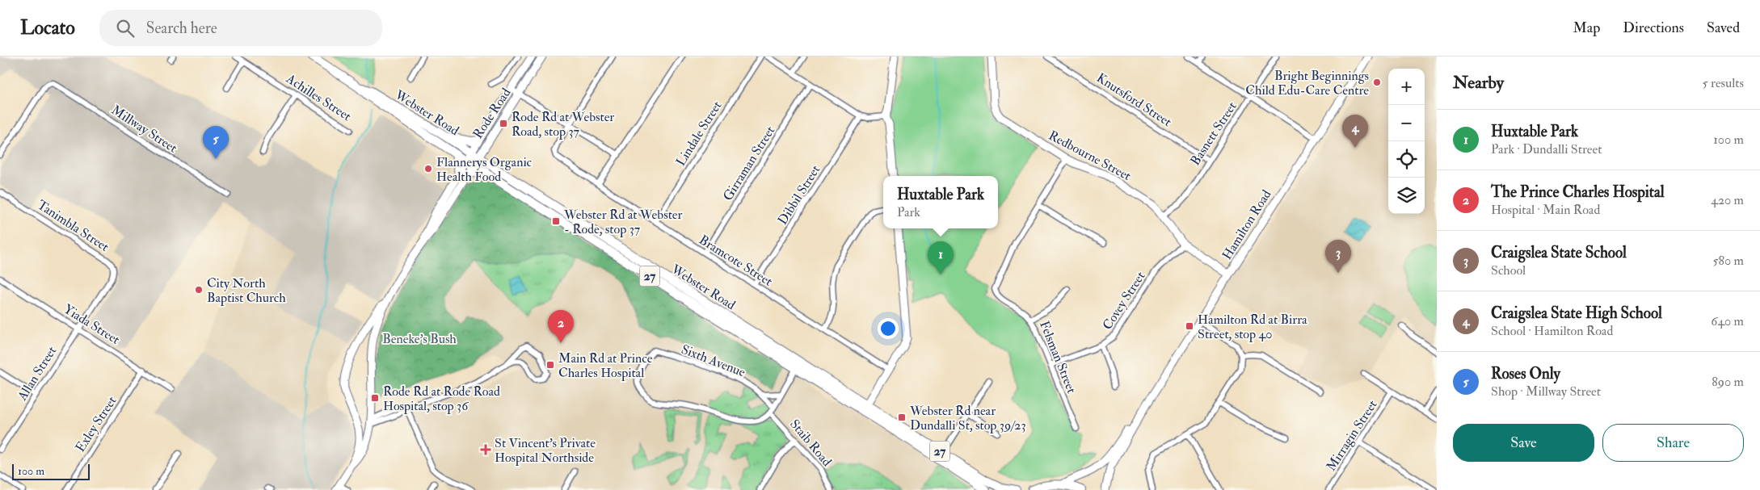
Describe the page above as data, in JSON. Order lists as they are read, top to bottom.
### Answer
{
  "streets": {
    "main road": [
      "Webster Road",
      "Rode Road",
      "Redbourne Street",
      "Hamilton Road",
      "27"
    ],
    "street": [
      "Achilles Street",
      "Knutsford Street",
      "Millway Street",
      "Lindale Street",
      "Basnett Street",
      "Girraman Street",
      "Dibbil Street",
      "Tanimbla Street",
      "Bramcote Street",
      "Covey Street",
      "Yiada Street",
      "Felsman Street",
      "Sixth Avenue",
      "Allan Street",
      "Exley Street",
      "Mirragin Street",
      "Staib Road"
    ]
  },
  "crossings": [
    ["Knutsford Street", "Basnett Street"],
    ["Webster Road", "Rode Road"],
    ["Webster Road", "27"],
    ["Lindale Street", "Bramcote Street"],
    ["Basnett Street", "Redbourne Street"],
    ["Redbourne Street", "Hamilton Road"],
    ["Redbourne Street", "Covey Street"],
    ["Redbourne Street", "Felsman Street"],
    ["Girraman Street", "Bramcote Street"],
    ["Dibbil Street", "Bramcote Street"],
    ["Hamilton Road", "27"],
    ["Tanimbla Street", "Yiada Street"],
    ["Tanimbla Street", "Allan Street"],
    ["Covey Street", "Felsman Street"],
    ["Yiada Street", "Allan Street"],
    ["Yiada Street", "Exley Street"],
    ["Sixth Avenue", "Staib Road"]
  ],
  "parks": ["Beneke's Bush"],
  "places": {
    "other": ["Bright Beginnings Child Edu-Care Centre", "Flannerys Organic Health Food", "City North Baptist Church"],
    "transit": [
      "Rode Rd at Webster Road, stop 37",
      "Webster Rd at Webster - Rode, stop 37",
      "Hamilton Rd at Birra Street, stop 40",
      "Main Rd at Prince Charles Hospital",
      "Rode Rd at Rode Road Hospital, stop 36",
      "Webster Rd near Dundalli St, stop 39/23"
    ],
    "health": ["St Vincent's Private Hospital Northside"]
  },
  "scale_bar": "100 m",
  "page": {
    "header": "Locato",
    "search": "Search here",
    "nav": ["Map", "Directions", "Saved"],
    "heading": ["Nearby", "5 results"],
    "map_buttons": ["+", "−"],
    "list": [
      {
        "mark": "1",
        "name": "Huxtable Park",
        "note": "Park · Dundalli Street",
        "value": "100 m"
      },
      {
        "mark": "2",
        "name": "The Prince Charles Hospital",
        "note": "Hospital · Main Road",
        "value": "420 m"
      },
      {
        "mark": "3",
        "name": "Craigslea State School",
        "note": "School",
        "value": "580 m"
      },
      {
        "mark": "4",
        "name": "Craigslea State High School",
        "note": "School · Hamilton Road",
        "value": "640 m"
      },
      {
        "mark": "5",
        "name": "Roses Only",
        "note": "Shop · Millway Street",
        "value": "890 m"
      }
    ],
    "pins": [
      "4",
      "5",
      "3",
      "1",
      "2"
    ],
    "popup": ["Huxtable Park", "Park"],
    "buttons": ["Save", "Share"],
    "scale": "100 m"
  }
}
